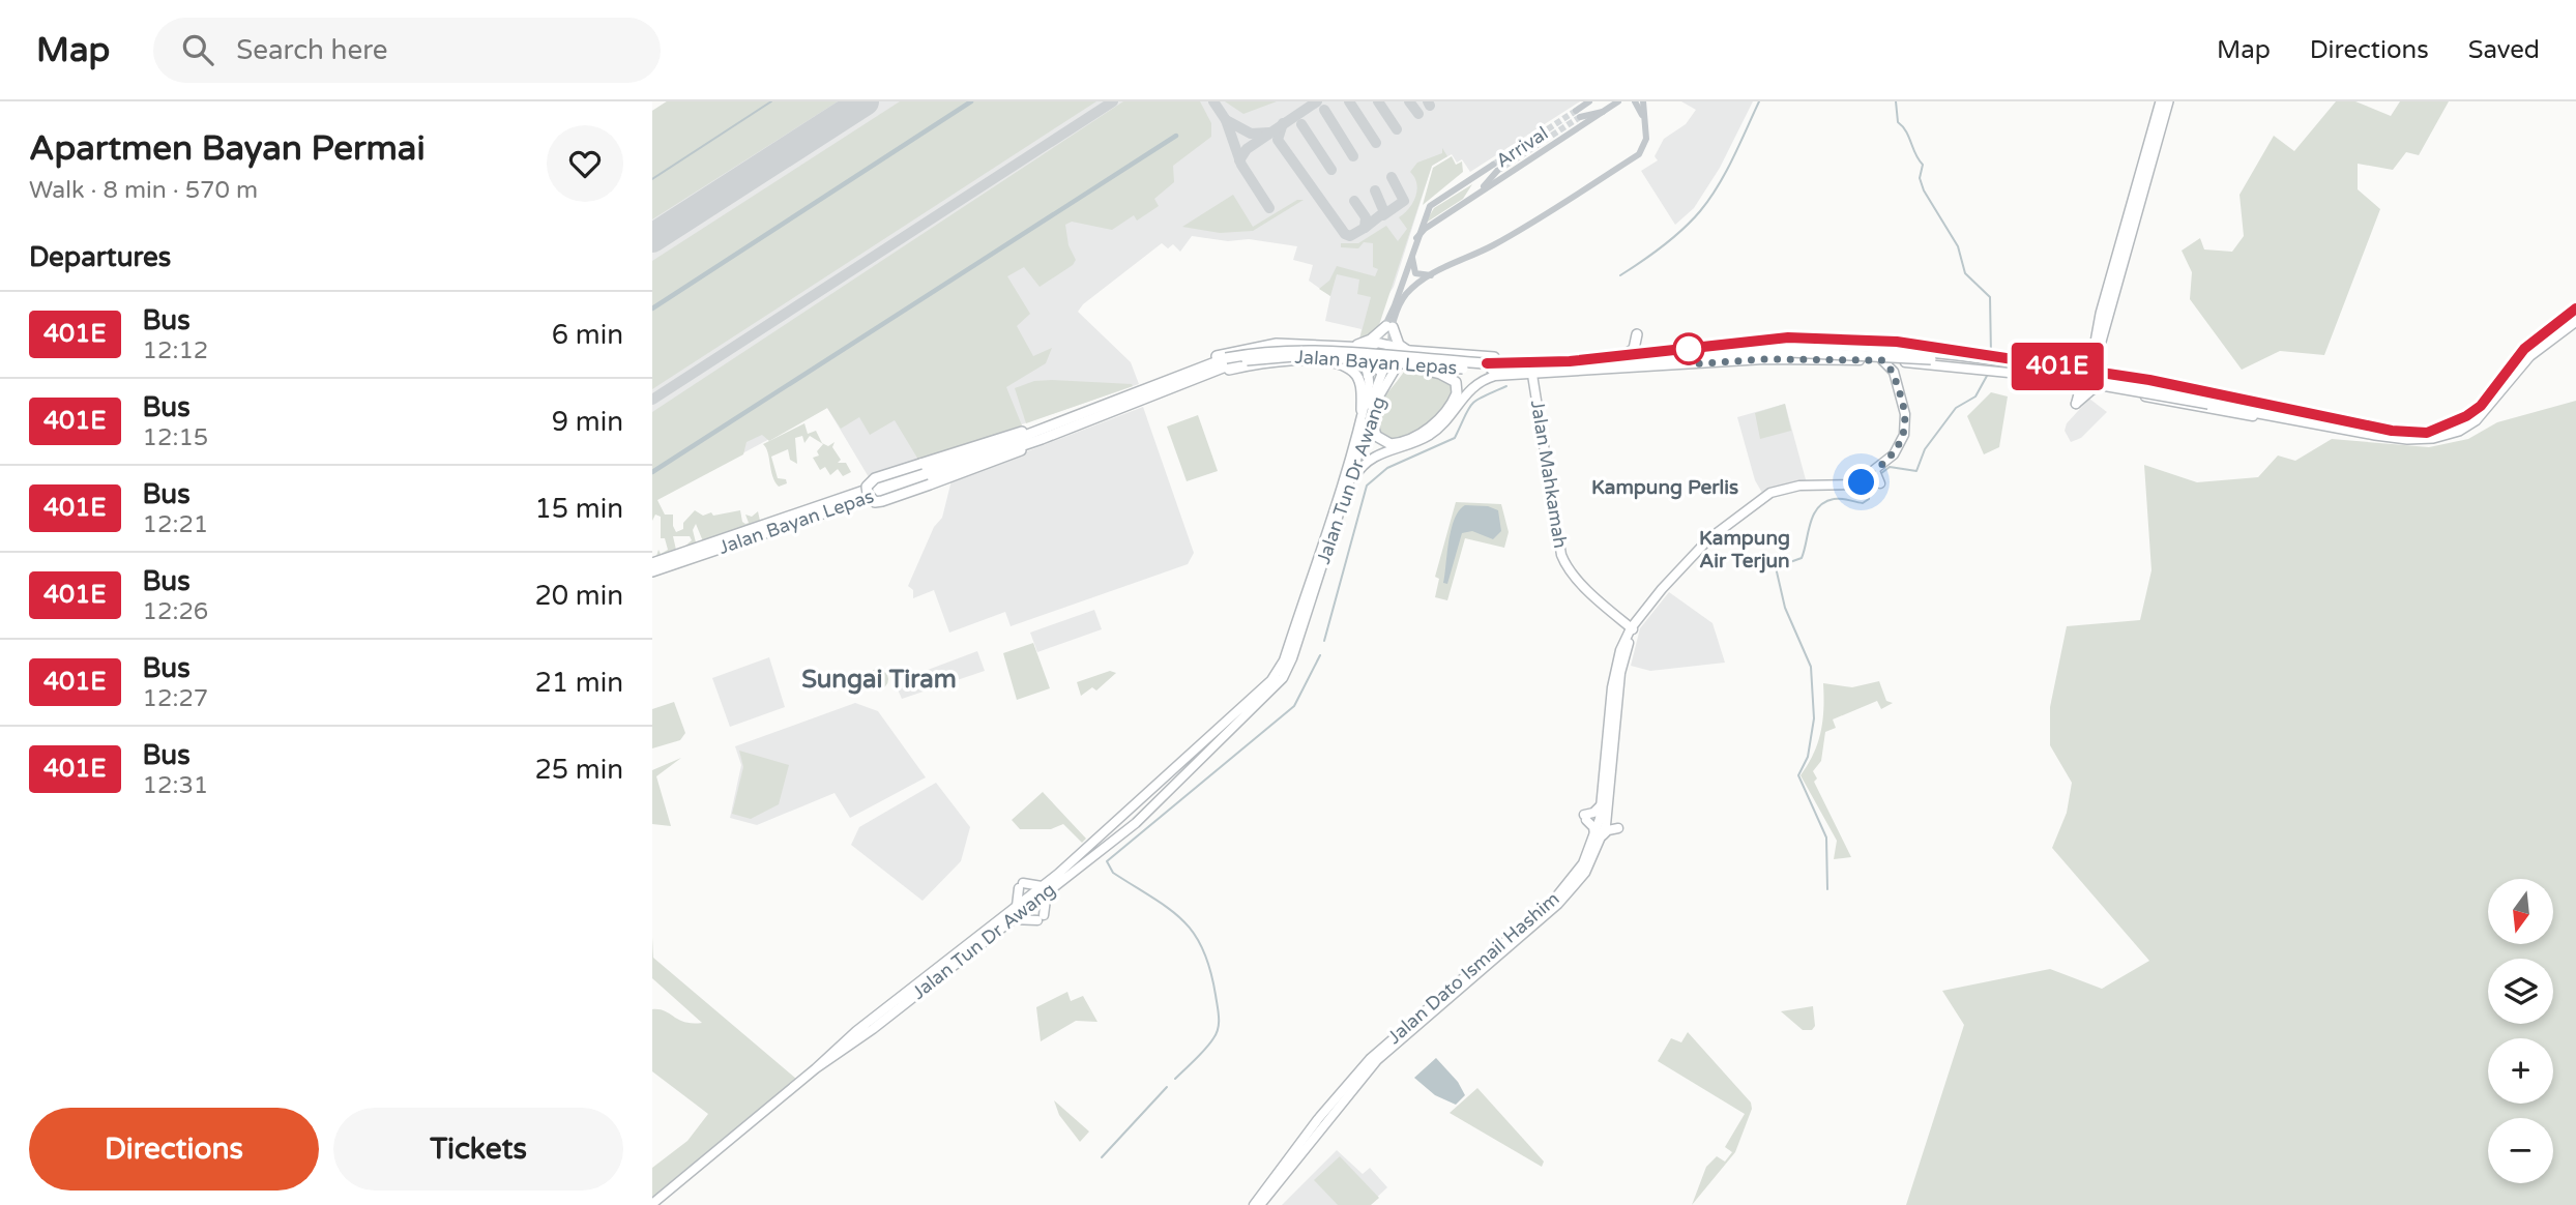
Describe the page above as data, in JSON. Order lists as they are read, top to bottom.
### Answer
{
  "streets": {
    "highway": ["Jalan Bayan Lepas"],
    "main road": ["Jalan Mahkamah", "Jalan Tun Dr Awang", "Jalan Dato Ismail Hashim"],
    "street": ["Arrival"]
  },
  "crossings": [
    ["Jalan Mahkamah", "Jalan Dato Ismail Hashim"]
  ],
  "districts": ["Kampung Perlis", "Kampung Air Terjun", "Sungai Tiram"],
  "lines": ["bus line 401E"],
  "north": "bottom",
  "page": {
    "header": "Map",
    "search": "Search here",
    "nav": ["Map", "Directions", "Saved"],
    "heading": [
      ["Apartmen Bayan Permai", "Walk · 8 min · 570 m"],
      "Departures"
    ],
    "on_map": "401E",
    "list": [
      {
        "mark": "401E",
        "name": "Bus",
        "note": "12:12",
        "value": "6 min"
      },
      {
        "mark": "401E",
        "name": "Bus",
        "note": "12:15",
        "value": "9 min"
      },
      {
        "mark": "401E",
        "name": "Bus",
        "note": "12:21",
        "value": "15 min"
      },
      {
        "mark": "401E",
        "name": "Bus",
        "note": "12:26",
        "value": "20 min"
      },
      {
        "mark": "401E",
        "name": "Bus",
        "note": "12:27",
        "value": "21 min"
      },
      {
        "mark": "401E",
        "name": "Bus",
        "note": "12:31",
        "value": "25 min"
      }
    ],
    "map_buttons": ["+", "−"],
    "buttons": ["Directions", "Tickets"]
  }
}
